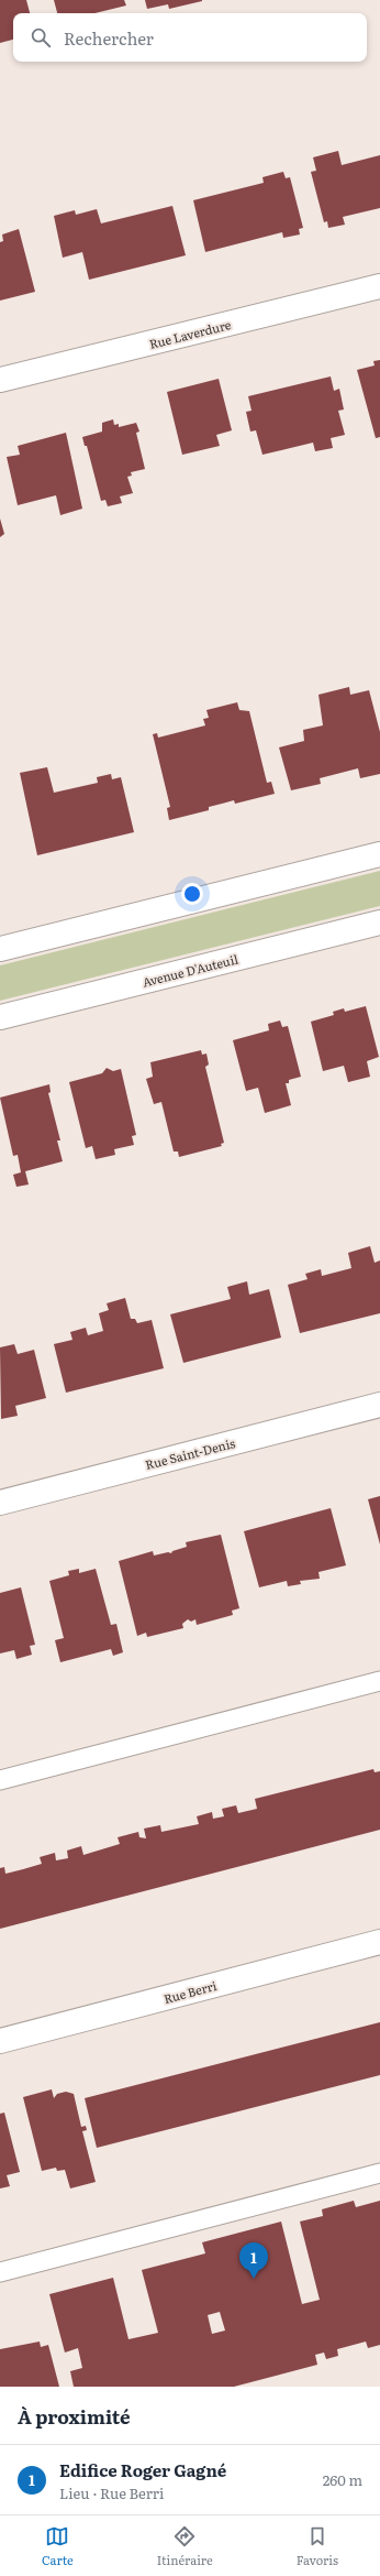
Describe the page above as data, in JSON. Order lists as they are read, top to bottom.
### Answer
{
  "streets": {
    "street": [
      "Rue Laverdure",
      "Avenue D'Auteuil",
      "Rue Saint-Denis",
      "Rue Berri"
    ]
  },
  "page": {
    "search": "Rechercher",
    "pins": "1",
    "heading": "À proximité",
    "list": [
      {
        "mark": "1",
        "name": "Edifice Roger Gagné",
        "note": "Lieu · Rue Berri",
        "value": "260 m"
      }
    ],
    "nav": ["Carte", "Itinéraire", "Favoris"]
  }
}
